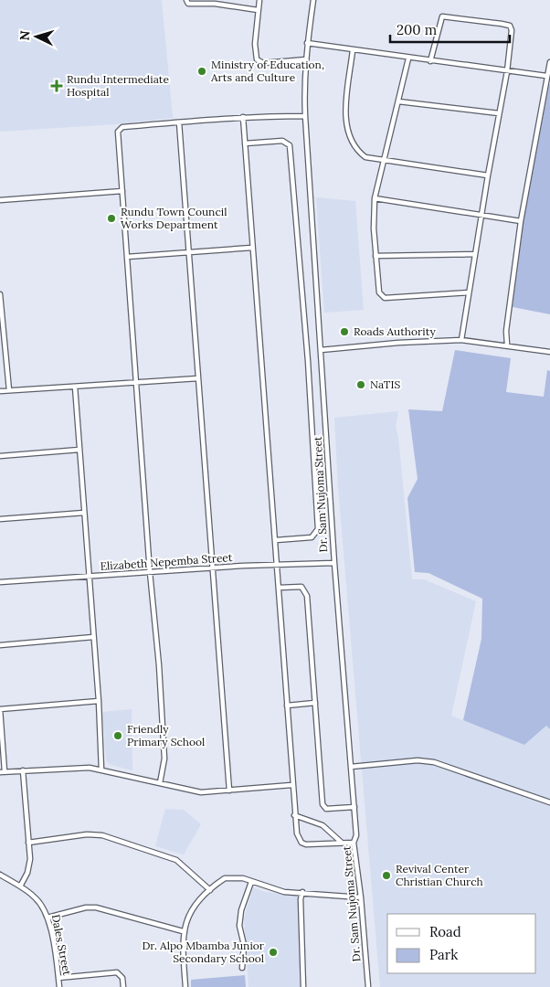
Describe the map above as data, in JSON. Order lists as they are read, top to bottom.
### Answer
{
  "streets": {
    "street": ["Dr. Sam Nujoma Street", "Elizabeth Nepemba Street", "Dales Street"]
  },
  "crossings": [
    ["Dr. Sam Nujoma Street", "Elizabeth Nepemba Street"]
  ],
  "places": {
    "other": [
      "Ministry of Education, Arts and Culture",
      "Rundu Town Council Works Department",
      "Roads Authority",
      "NaTIS",
      "Friendly Primary School",
      "Revival Center Christian Church",
      "Dr. Alpo Mbamba Junior Secondary School"
    ],
    "health": ["Rundu Intermediate Hospital"]
  },
  "legend": ["Road", "Park"],
  "scale_bar": "200 m",
  "north": "left"
}
